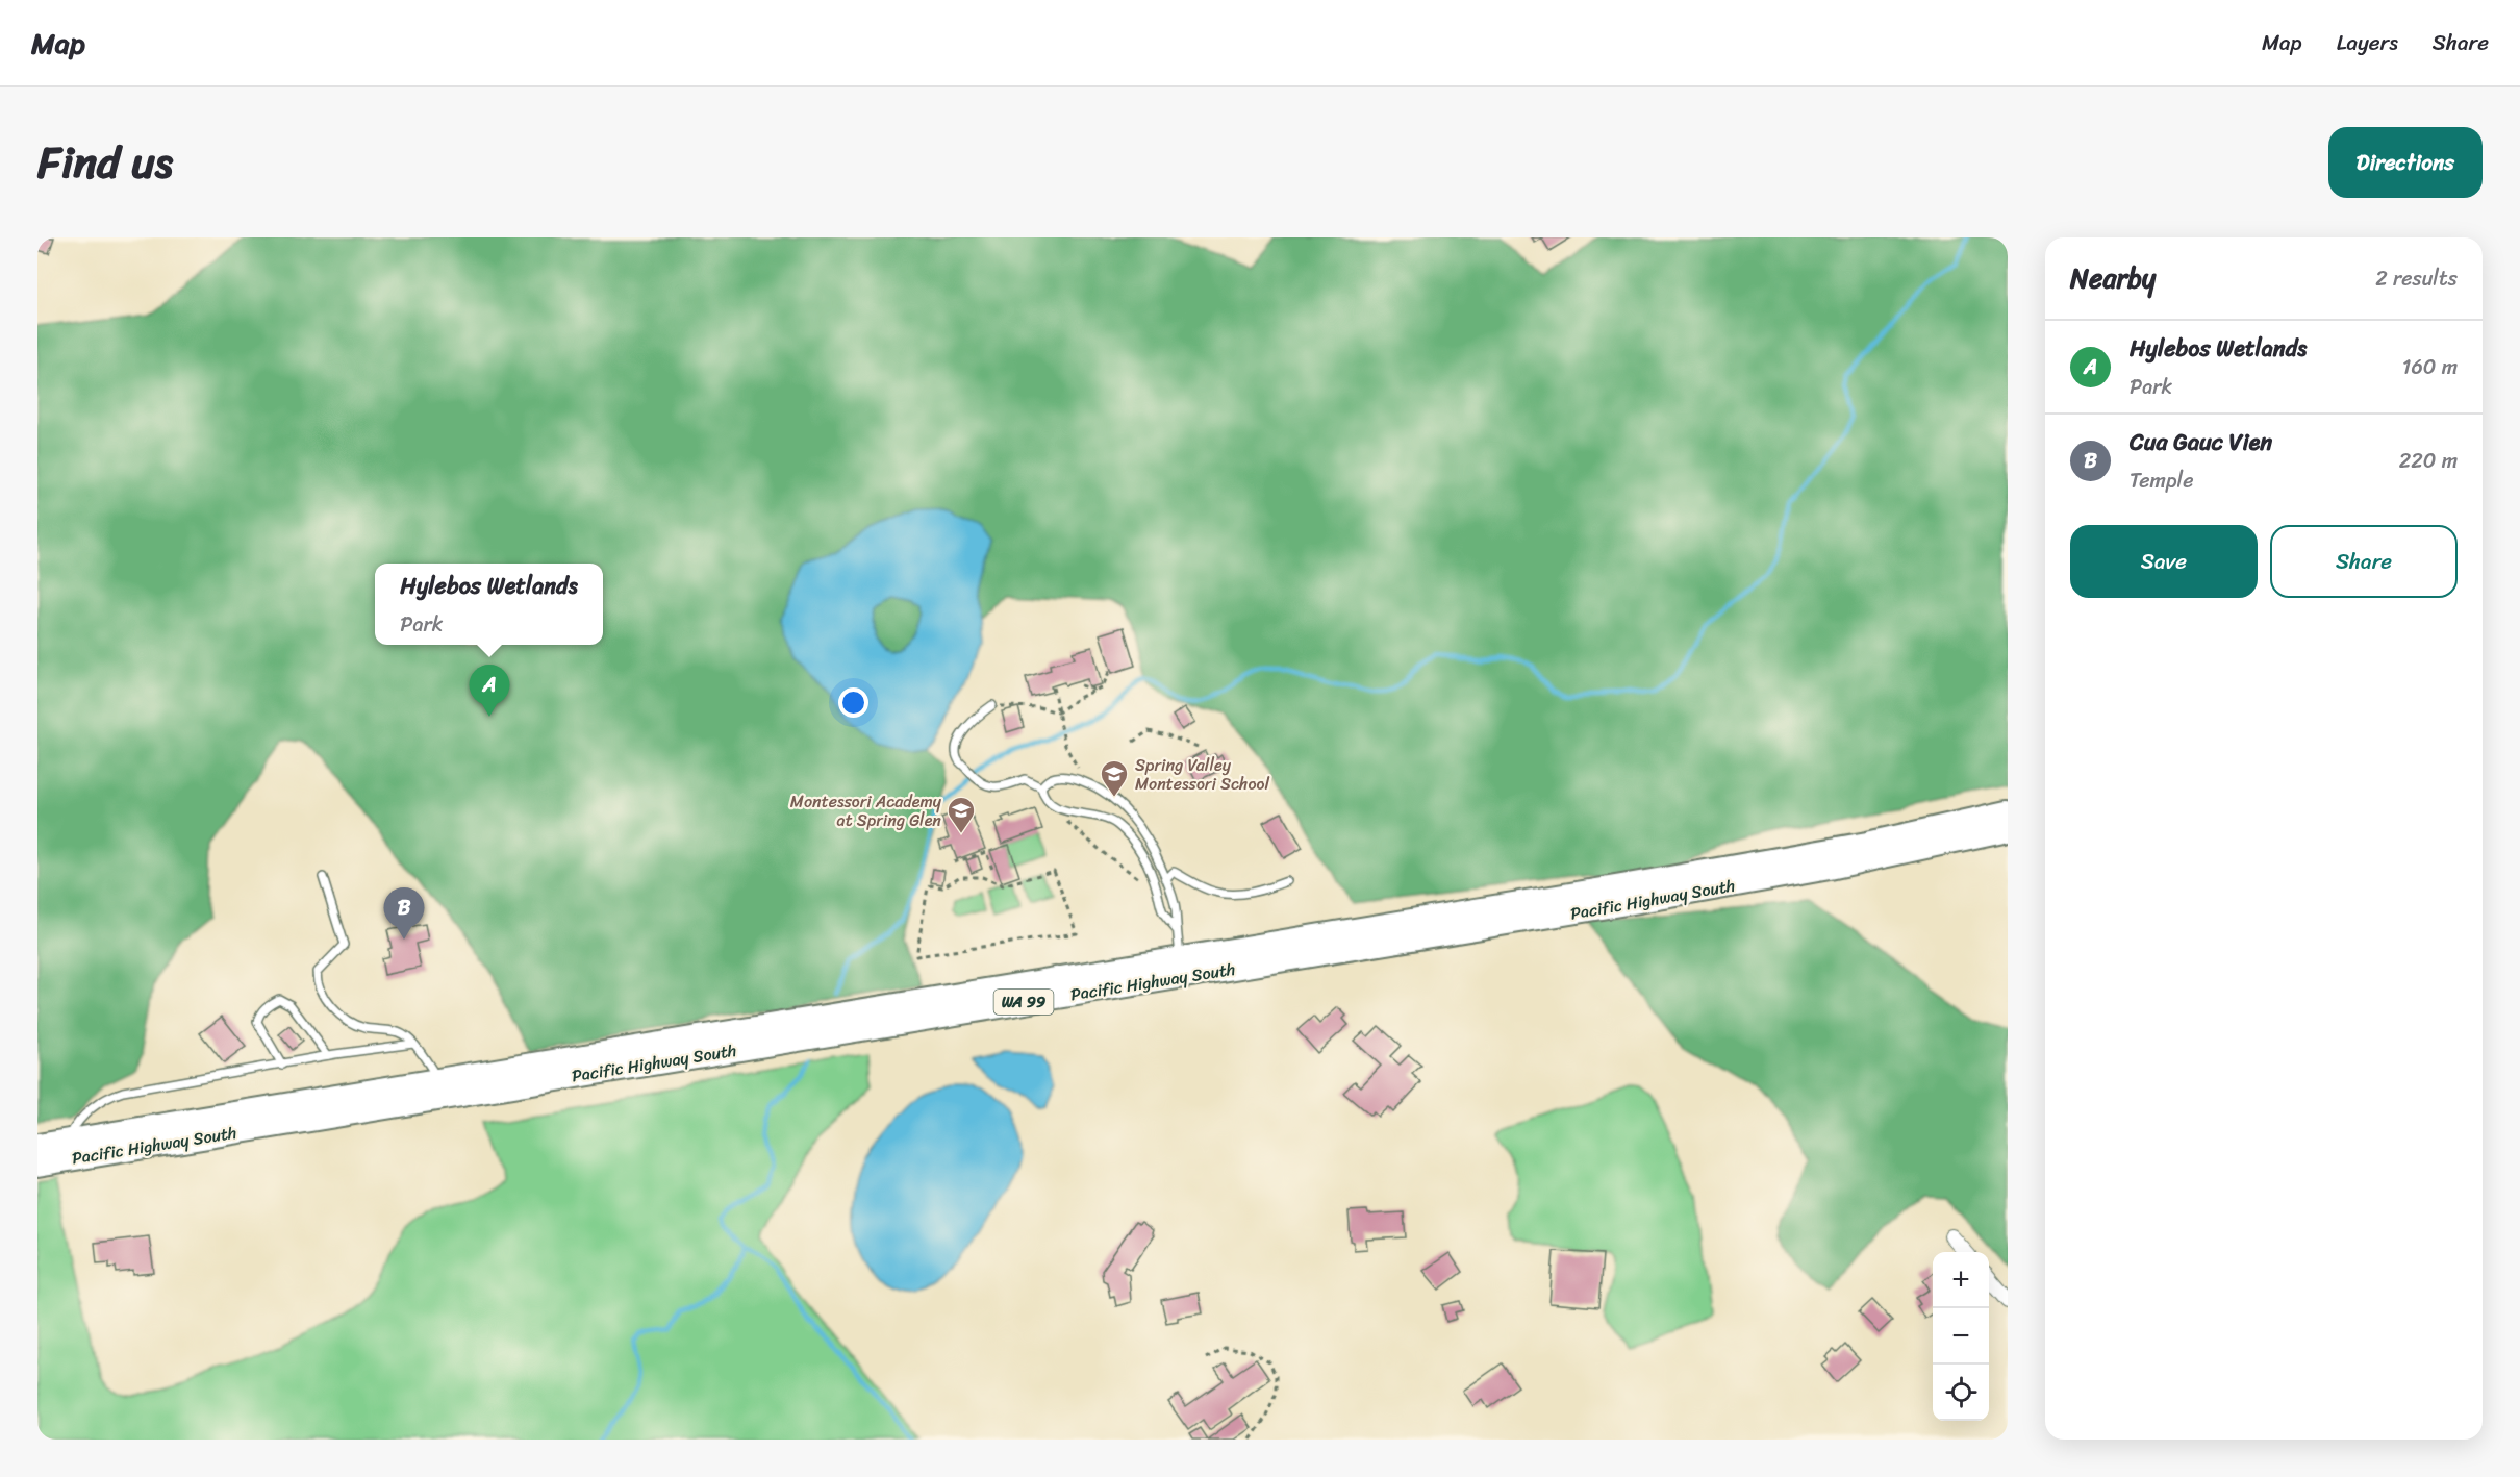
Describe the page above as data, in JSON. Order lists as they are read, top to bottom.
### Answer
{
  "streets": {
    "main road": ["Pacific Highway South", "WA 99"]
  },
  "places": {
    "school or university": ["Spring Valley Montessori School", "Montessori Academy at Spring Glen"]
  },
  "page": {
    "header": "Map",
    "nav": ["Map", "Layers", "Share"],
    "title": "Find us",
    "buttons": [
      "Directions",
      ["Save", "Share"]
    ],
    "heading": ["Nearby", "2 results"],
    "list": [
      {
        "mark": "A",
        "name": "Hylebos Wetlands",
        "note": "Park",
        "value": "160 m"
      },
      {
        "mark": "B",
        "name": "Cua Gauc Vien",
        "note": "Temple",
        "value": "220 m"
      }
    ],
    "popup": ["Hylebos Wetlands", "Park"],
    "pins": ["A", "B"],
    "map_buttons": ["+", "−"]
  }
}
